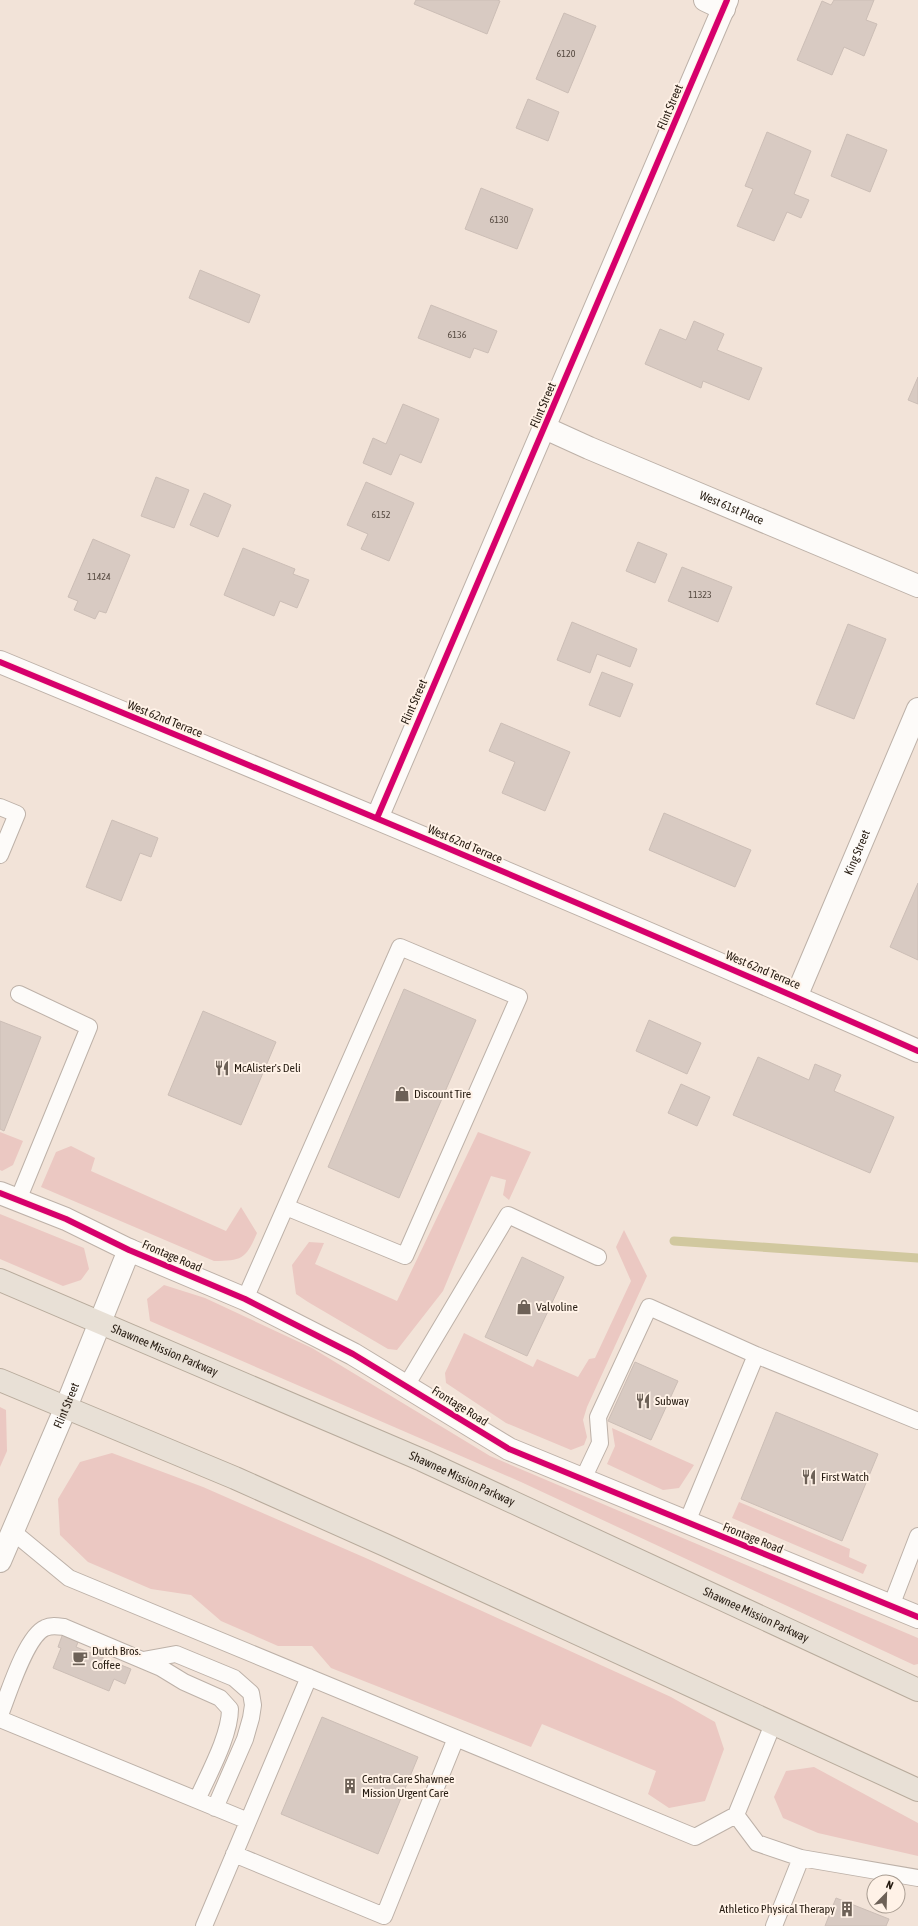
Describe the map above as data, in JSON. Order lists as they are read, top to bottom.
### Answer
{
  "streets": {
    "highway": ["Shawnee Mission Parkway"],
    "street": [
      "Flint Street",
      "West 61st Place",
      "West 62nd Terrace",
      "King Street",
      "Frontage Road"
    ]
  },
  "crossings": [
    ["Flint Street", "West 61st Place"],
    ["Flint Street", "West 62nd Terrace"],
    ["Flint Street", "Frontage Road"],
    ["Flint Street", "Shawnee Mission Parkway"],
    ["West 62nd Terrace", "King Street"]
  ],
  "places": {
    "restaurant": ["McAlister's Deli", "Subway", "First Watch"],
    "shop": ["Discount Tire", "Valvoline"],
    "cafe": ["Dutch Bros. Coffee"],
    "building": ["Centra Care Shawnee Mission Urgent Care", "Athletico Physical Therapy"]
  },
  "house_numbers": [
    "6120",
    "6130",
    "6136",
    "6152",
    "11424",
    "11323"
  ],
  "north": "top right"
}
